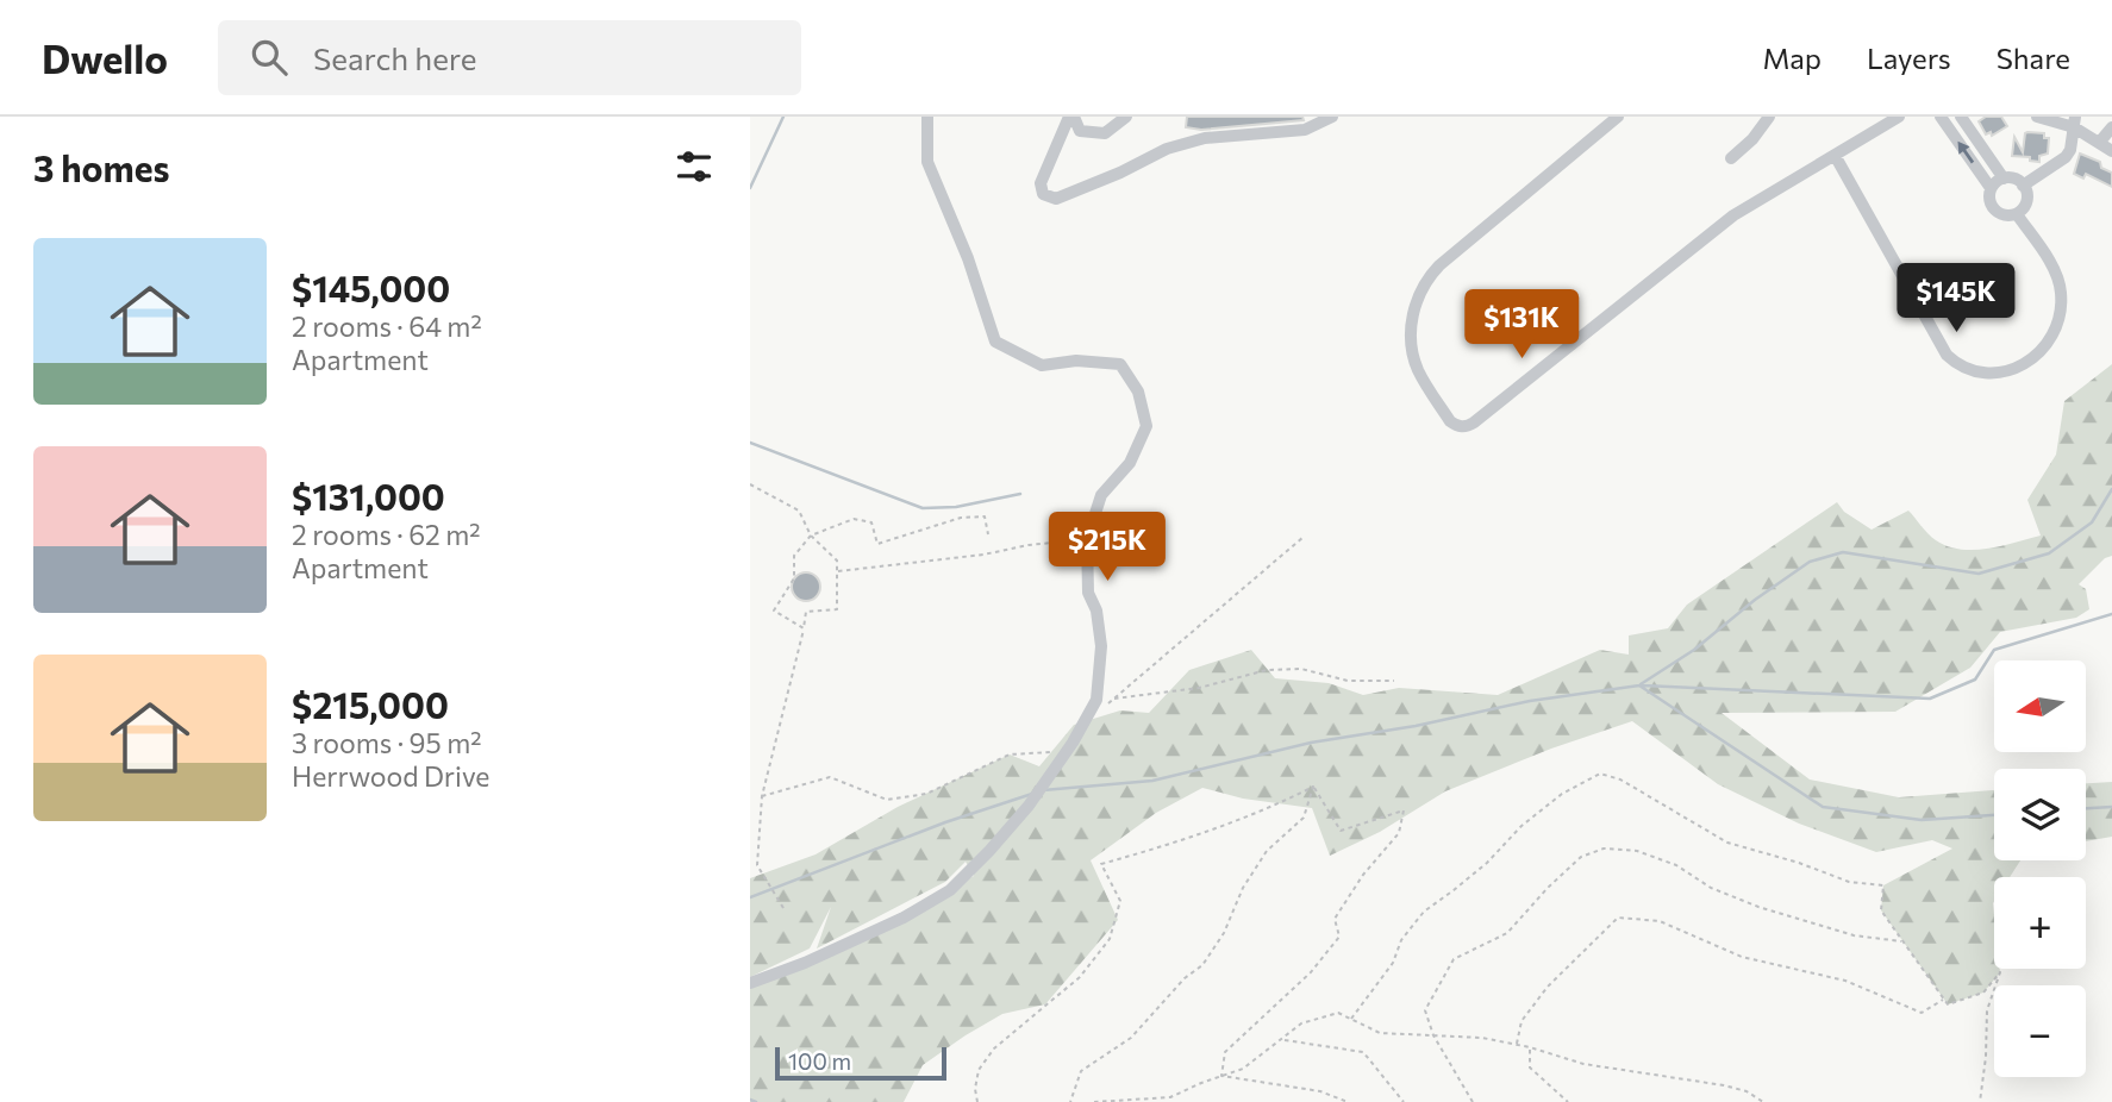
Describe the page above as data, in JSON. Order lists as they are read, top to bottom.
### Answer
{
  "scale_bar": "100 m",
  "north": "left",
  "page": {
    "header": "Dwello",
    "search": "Search here",
    "nav": ["Map", "Layers", "Share"],
    "heading": "3 homes",
    "list": [
      {
        "name": "$145,000",
        "note": "2 rooms · 64 m² · Apartment"
      },
      {
        "name": "$131,000",
        "note": "2 rooms · 62 m² · Apartment"
      },
      {
        "name": "$215,000",
        "note": "3 rooms · 95 m² · Herrwood Drive"
      }
    ],
    "price": ["$145K", "$131K", "$215K"],
    "map_buttons": ["+", "−"],
    "scale": "100 m"
  }
}
